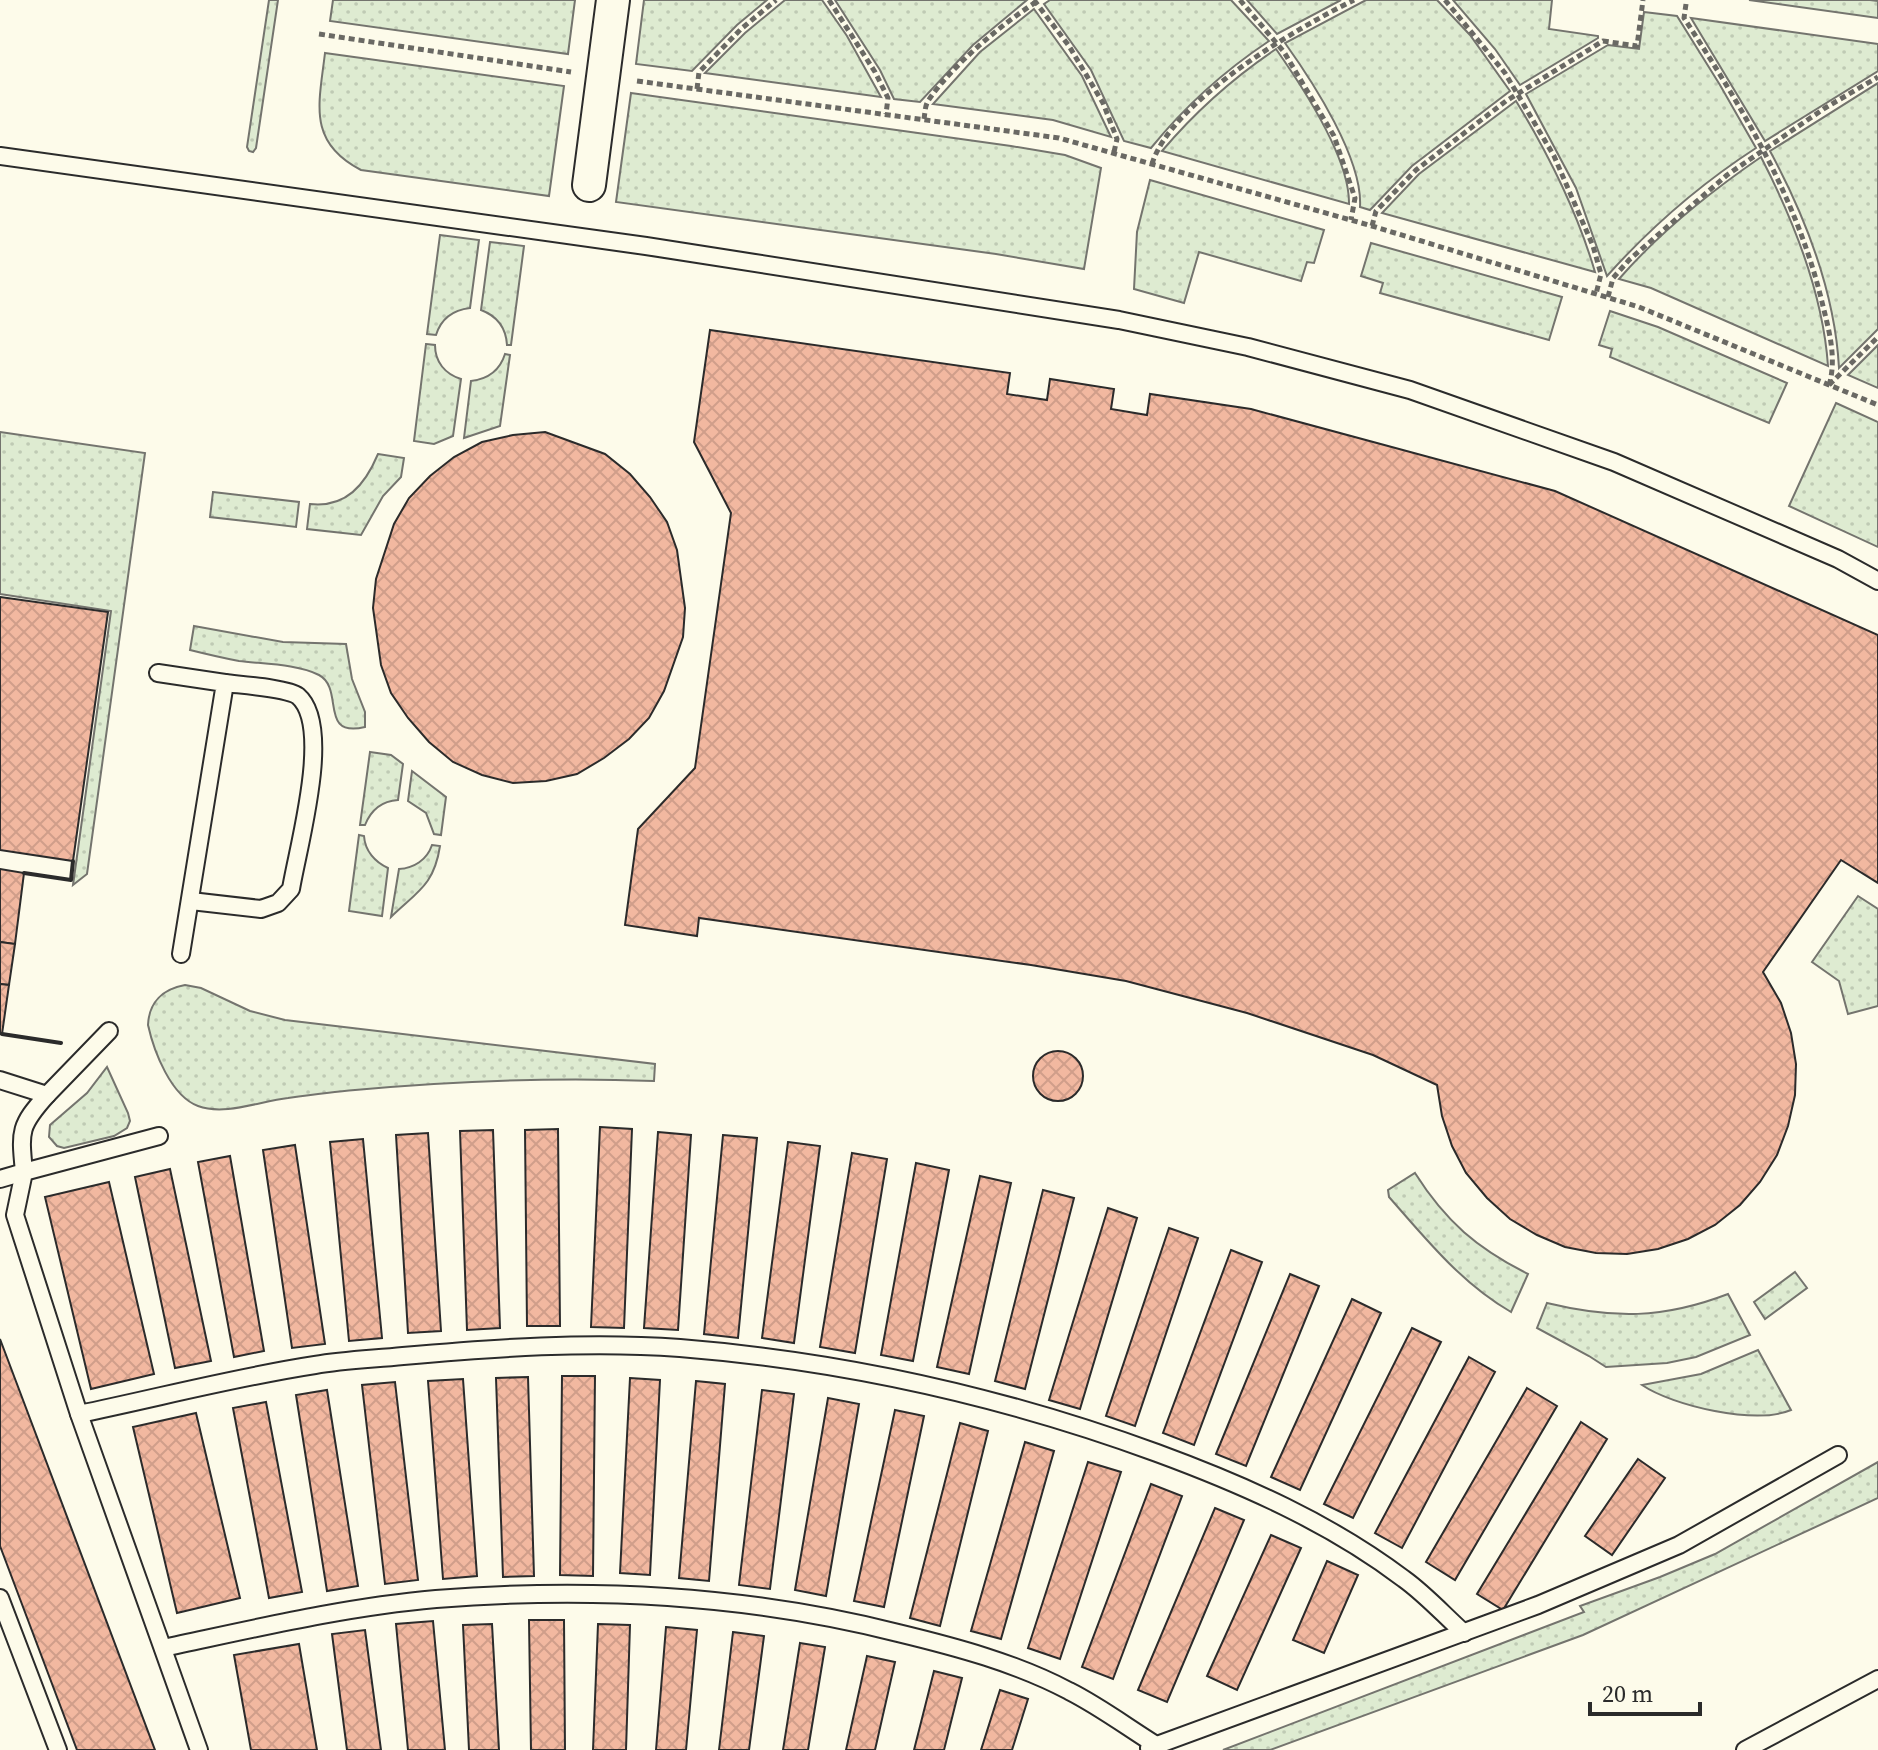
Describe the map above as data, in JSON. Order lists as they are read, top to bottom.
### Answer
{
  "scale_bar": "20 m"
}
